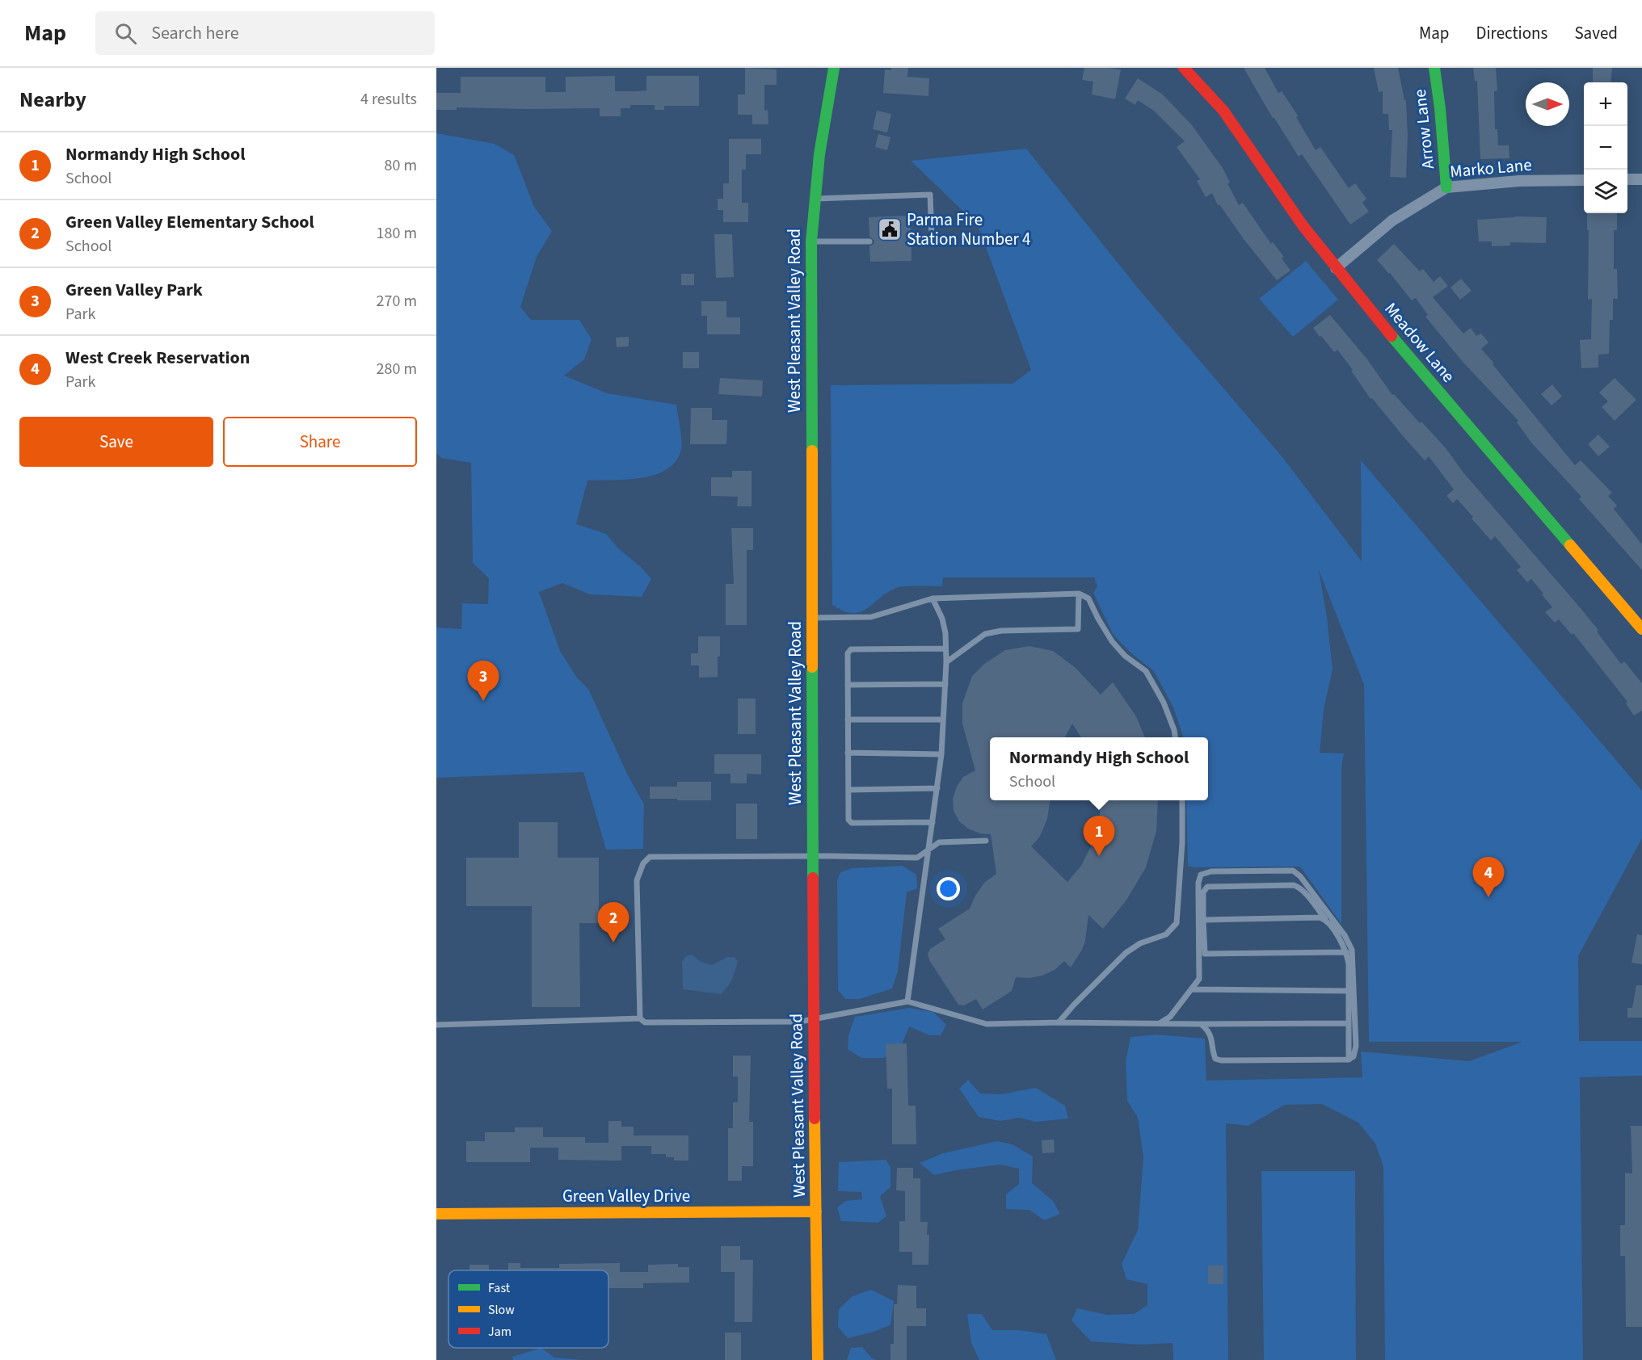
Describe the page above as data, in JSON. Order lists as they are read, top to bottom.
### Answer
{
  "streets": {
    "main road": [
      "Arrow Lane",
      "West Pleasant Valley Road",
      "Meadow Lane",
      "Green Valley Drive"
    ],
    "street": ["Marko Lane"]
  },
  "crossings": [
    ["Arrow Lane", "Marko Lane"],
    ["Marko Lane", "Meadow Lane"],
    ["West Pleasant Valley Road", "Green Valley Drive"]
  ],
  "places": {
    "public building": ["Parma Fire Station Number 4"]
  },
  "legend": ["Fast", "Slow", "Jam"],
  "north": "right",
  "page": {
    "header": "Map",
    "search": "Search here",
    "nav": ["Map", "Directions", "Saved"],
    "heading": ["Nearby", "4 results"],
    "map_buttons": ["+", "−"],
    "list": [
      {
        "mark": "1",
        "name": "Normandy High School",
        "note": "School",
        "value": "80 m"
      },
      {
        "mark": "2",
        "name": "Green Valley Elementary School",
        "note": "School",
        "value": "180 m"
      },
      {
        "mark": "3",
        "name": "Green Valley Park",
        "note": "Park",
        "value": "270 m"
      },
      {
        "mark": "4",
        "name": "West Creek Reservation",
        "note": "Park",
        "value": "280 m"
      }
    ],
    "buttons": ["Save", "Share"],
    "pins": [
      "3",
      "1",
      "4",
      "2"
    ],
    "popup": ["Normandy High School", "School"]
  }
}
